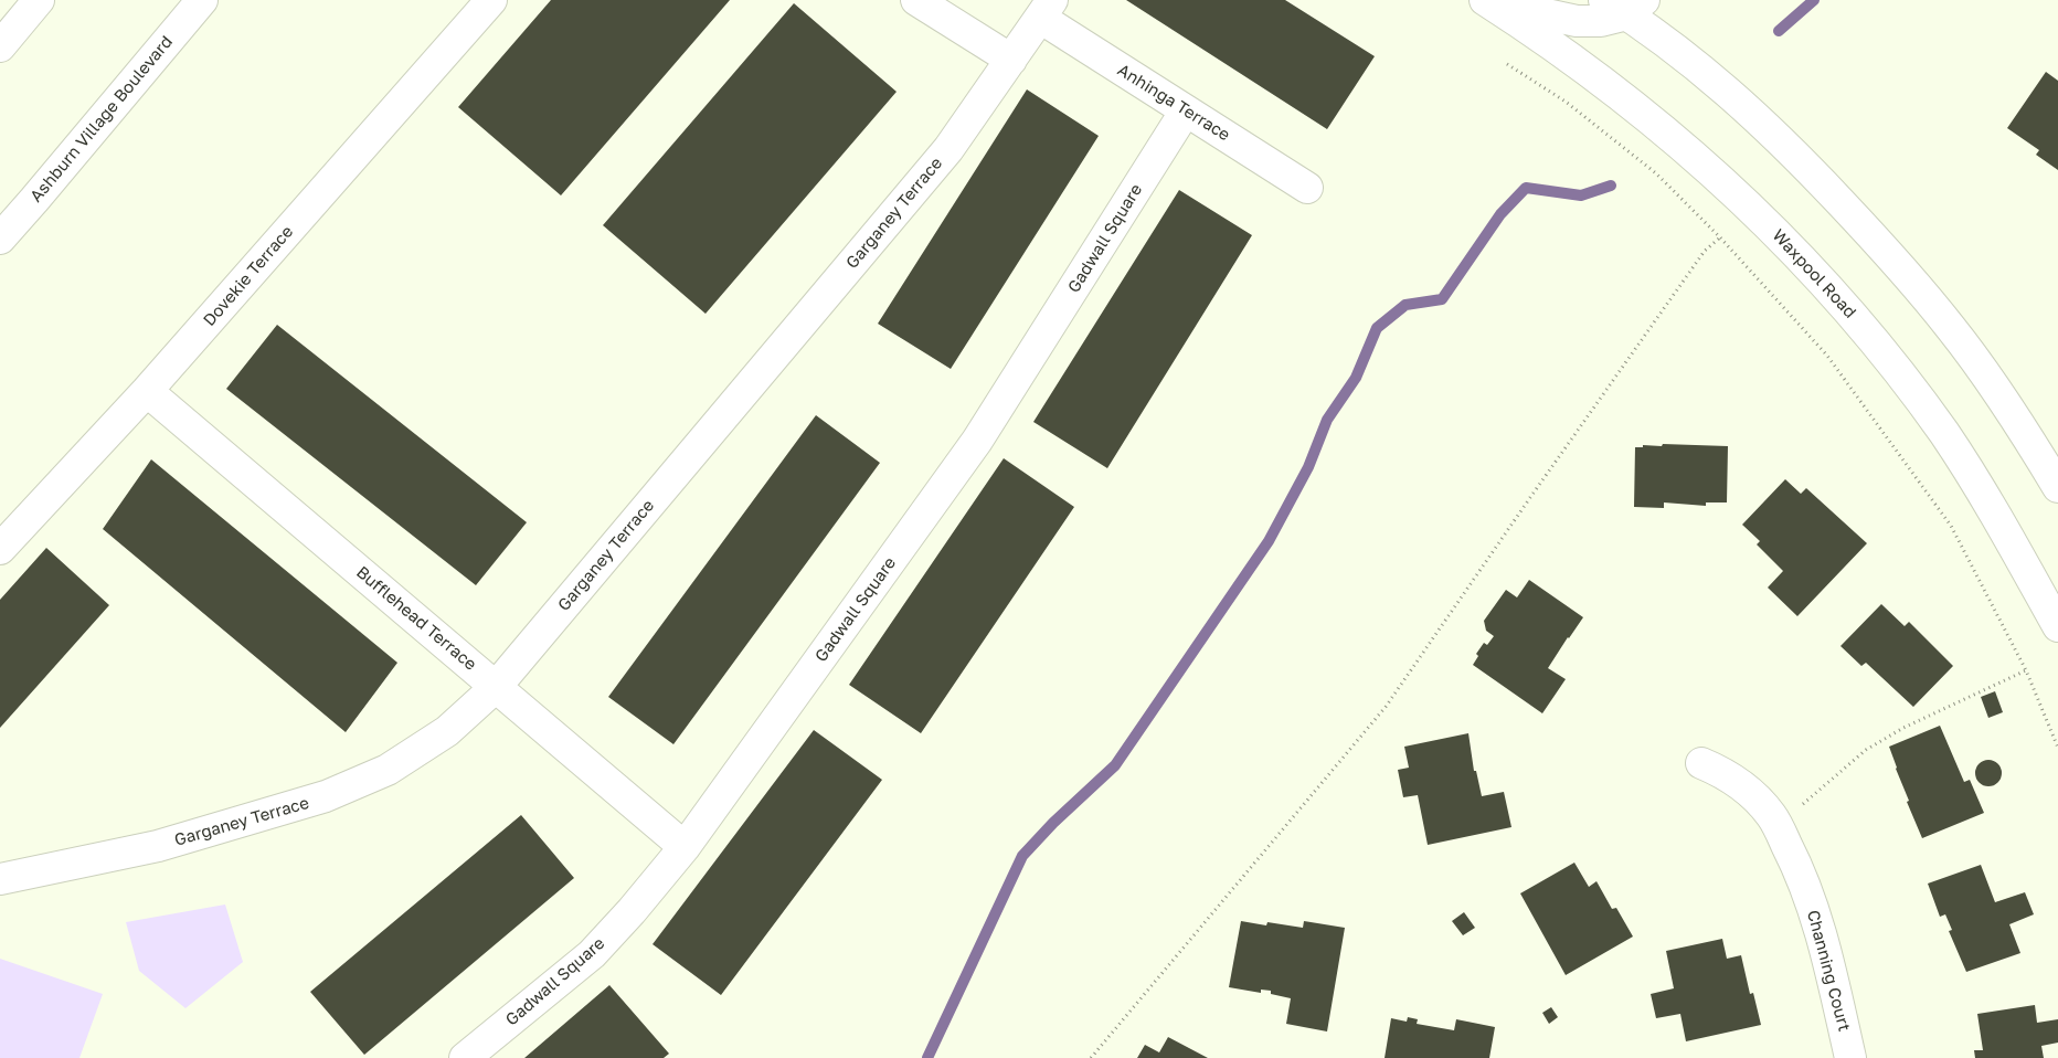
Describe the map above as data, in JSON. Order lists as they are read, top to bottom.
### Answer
{
  "streets": {
    "street": [
      "Anhinga Terrace",
      "Ashburn Village Boulevard",
      "Garganey Terrace",
      "Gadwall Square",
      "Waxpool Road",
      "Dovekie Terrace",
      "Bufflehead Terrace",
      "Channing Court"
    ]
  },
  "crossings": [
    ["Anhinga Terrace", "Garganey Terrace"],
    ["Anhinga Terrace", "Gadwall Square"],
    ["Garganey Terrace", "Bufflehead Terrace"],
    ["Gadwall Square", "Bufflehead Terrace"],
    ["Dovekie Terrace", "Bufflehead Terrace"]
  ]
}
